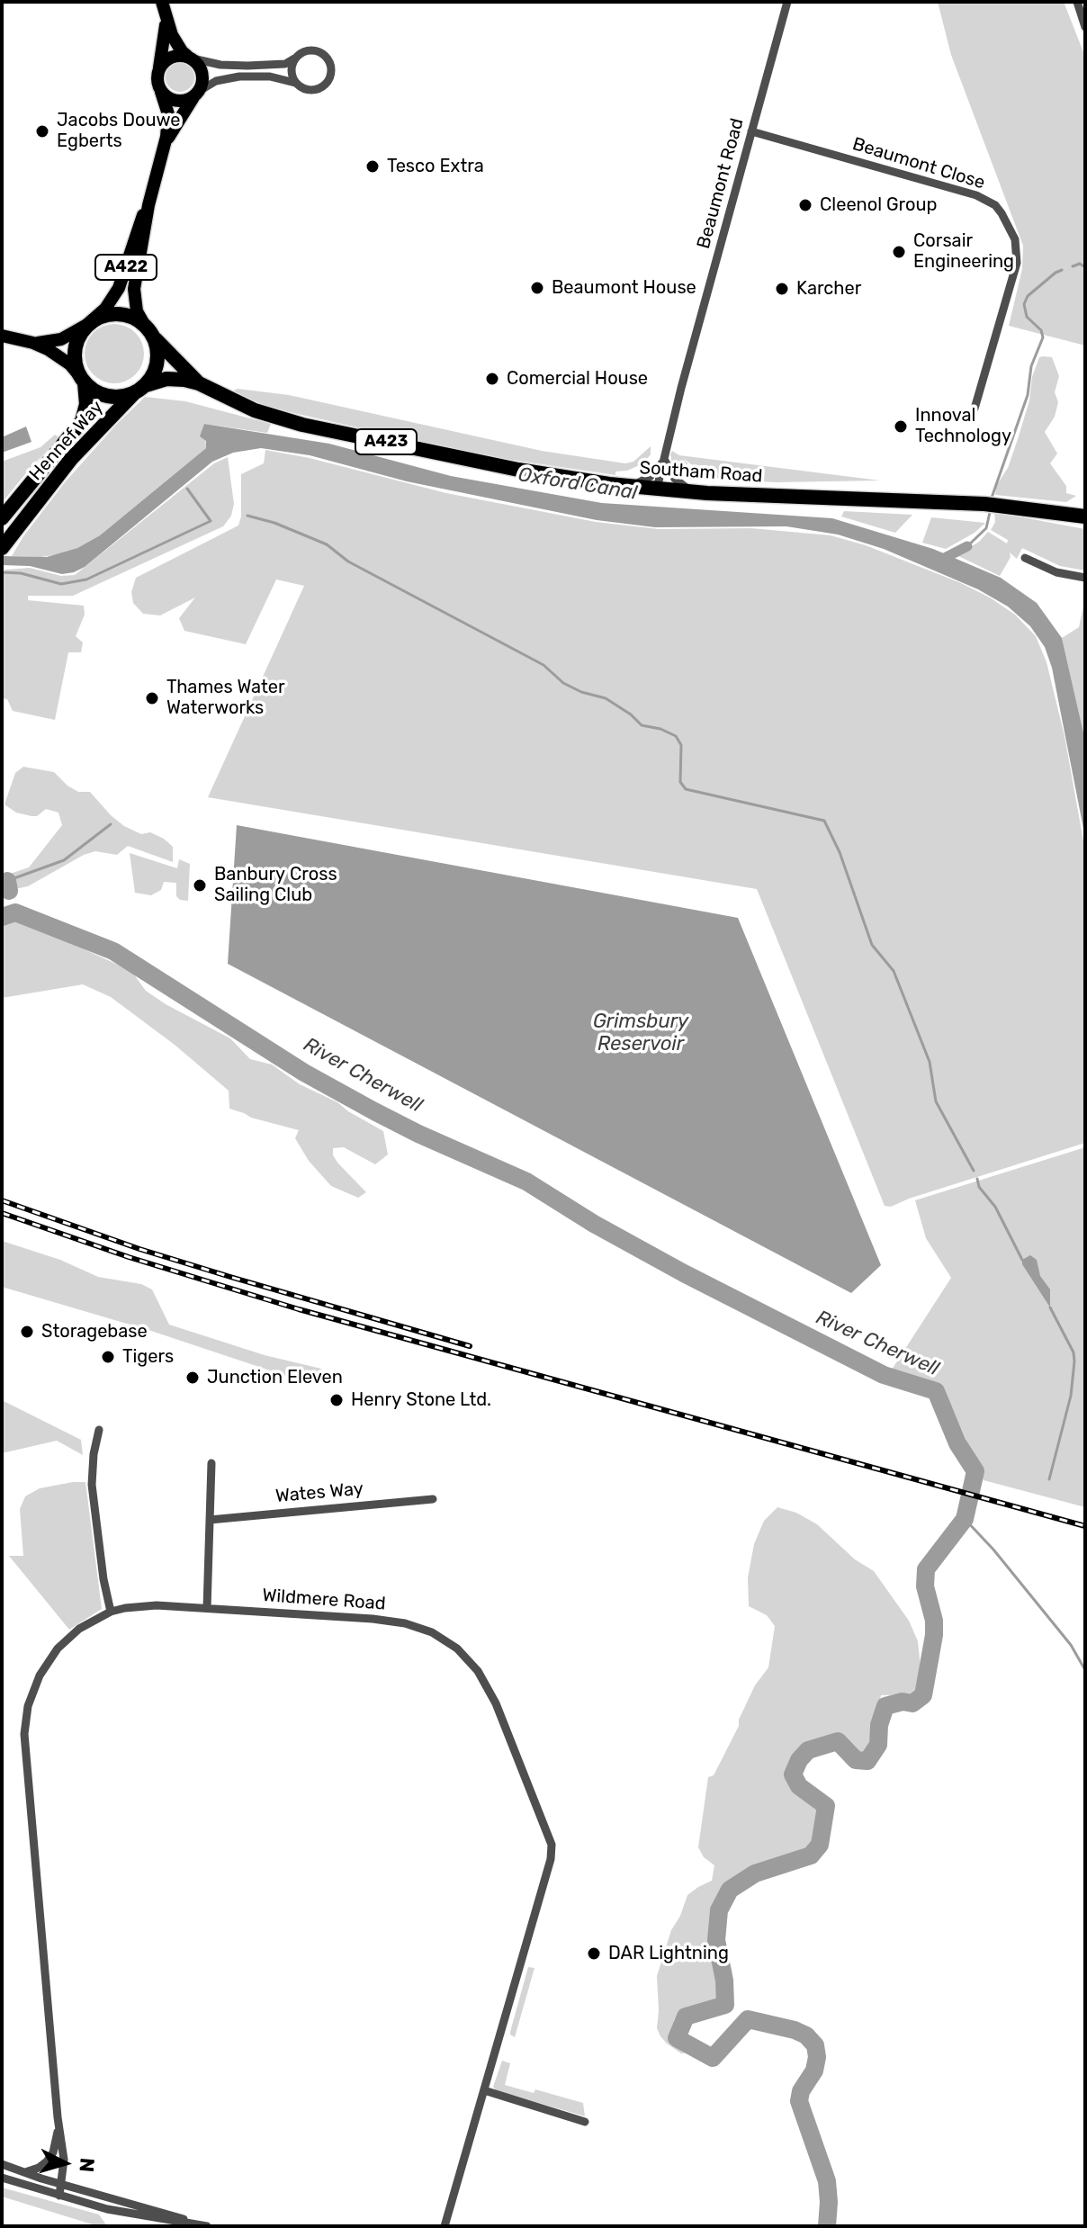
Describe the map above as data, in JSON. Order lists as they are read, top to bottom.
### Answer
{
  "streets": {
    "highway": ["Hennef Way", "A423", "Southam Road"],
    "main road": ["A422"],
    "street": [
      "Beaumont Close",
      "Beaumont Road",
      "Wates Way",
      "Wildmere Road"
    ]
  },
  "crossings": [
    ["Beaumont Close", "Beaumont Road"],
    ["Beaumont Road", "Southam Road"],
    ["A422", "Hennef Way"],
    ["A422", "Southam Road"],
    ["Hennef Way", "Southam Road"]
  ],
  "water": ["Oxford Canal", "Grimsbury Reservoir", "River Cherwell"],
  "places": [
    "Jacobs Douwe Egberts",
    "Tesco Extra",
    "Cleenol Group",
    "Corsair Engineering",
    "Beaumont House",
    "Karcher",
    "Comercial House",
    "Innoval Technology",
    "Thames Water Waterworks",
    "Banbury Cross Sailing Club",
    "Storagebase",
    "Tigers",
    "Junction Eleven",
    "Henry Stone Ltd.",
    "DAR Lightning"
  ],
  "north": "right"
}
